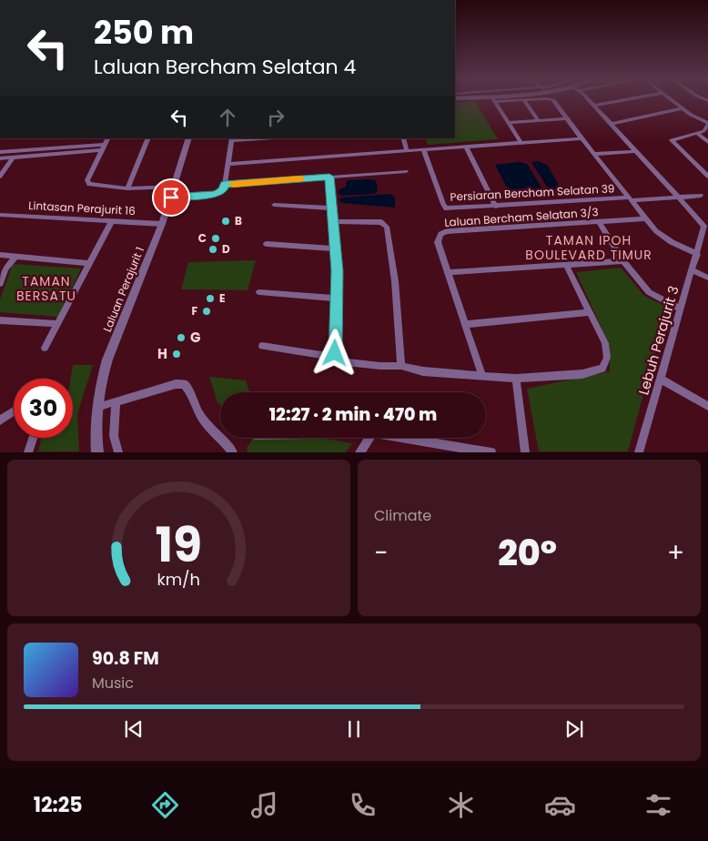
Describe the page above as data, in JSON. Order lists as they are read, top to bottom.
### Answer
{
  "streets": {
    "street": [
      "Persiaran Bercham Selatan 39",
      "Lintasan Perajurit 16",
      "Laluan Bercham Selatan 3/3",
      "Laluan Perajurit 1",
      "Lebuh Perajurit 3"
    ]
  },
  "crossings": [
    ["Lintasan Perajurit 16", "Laluan Perajurit 1"]
  ],
  "districts": ["TAMAN IPOH BOULEVARD TIMUR", "TAMAN BERSATU"],
  "places": [
    "B",
    "C",
    "D",
    "E",
    "F",
    "G",
    "H"
  ],
  "page": {
    "turn": ["250 m", "Laluan Bercham Selatan 4"],
    "limit": "30",
    "trip": "12:27 · 2 min · 470 m",
    "tile": "Climate",
    "heat": ["−", "20°", "+"],
    "song": ["90.8 FM", "Music"],
    "tabs": "12:25",
    "gauge": ["19", "km/h"]
  }
}
